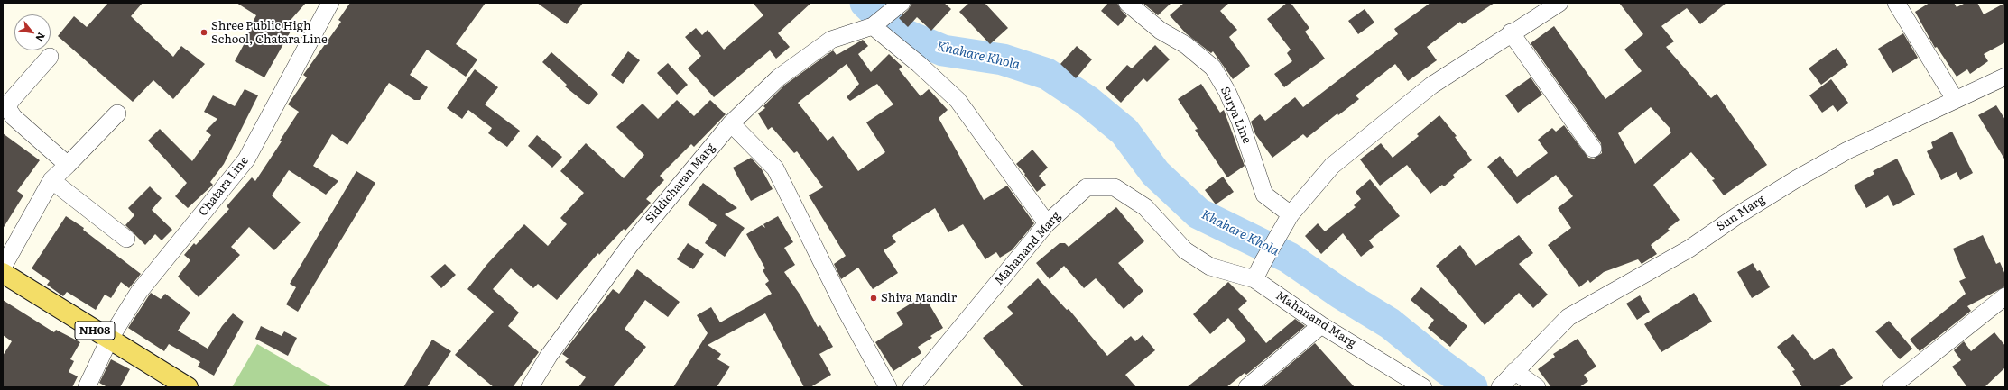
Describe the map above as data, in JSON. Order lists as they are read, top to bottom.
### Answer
{
  "streets": {
    "main road": ["NH08"],
    "street": [
      "Surya Line",
      "Siddicharan Marg",
      "Chatara Line",
      "Sun Marg",
      "Mahanand Marg"
    ]
  },
  "crossings": [
    ["Chatara Line", "NH08"]
  ],
  "water": ["Khahare Khola"],
  "places": ["Shree Public High School, Chatara Line", "Shiva Mandir"],
  "north": "bottom right"
}
